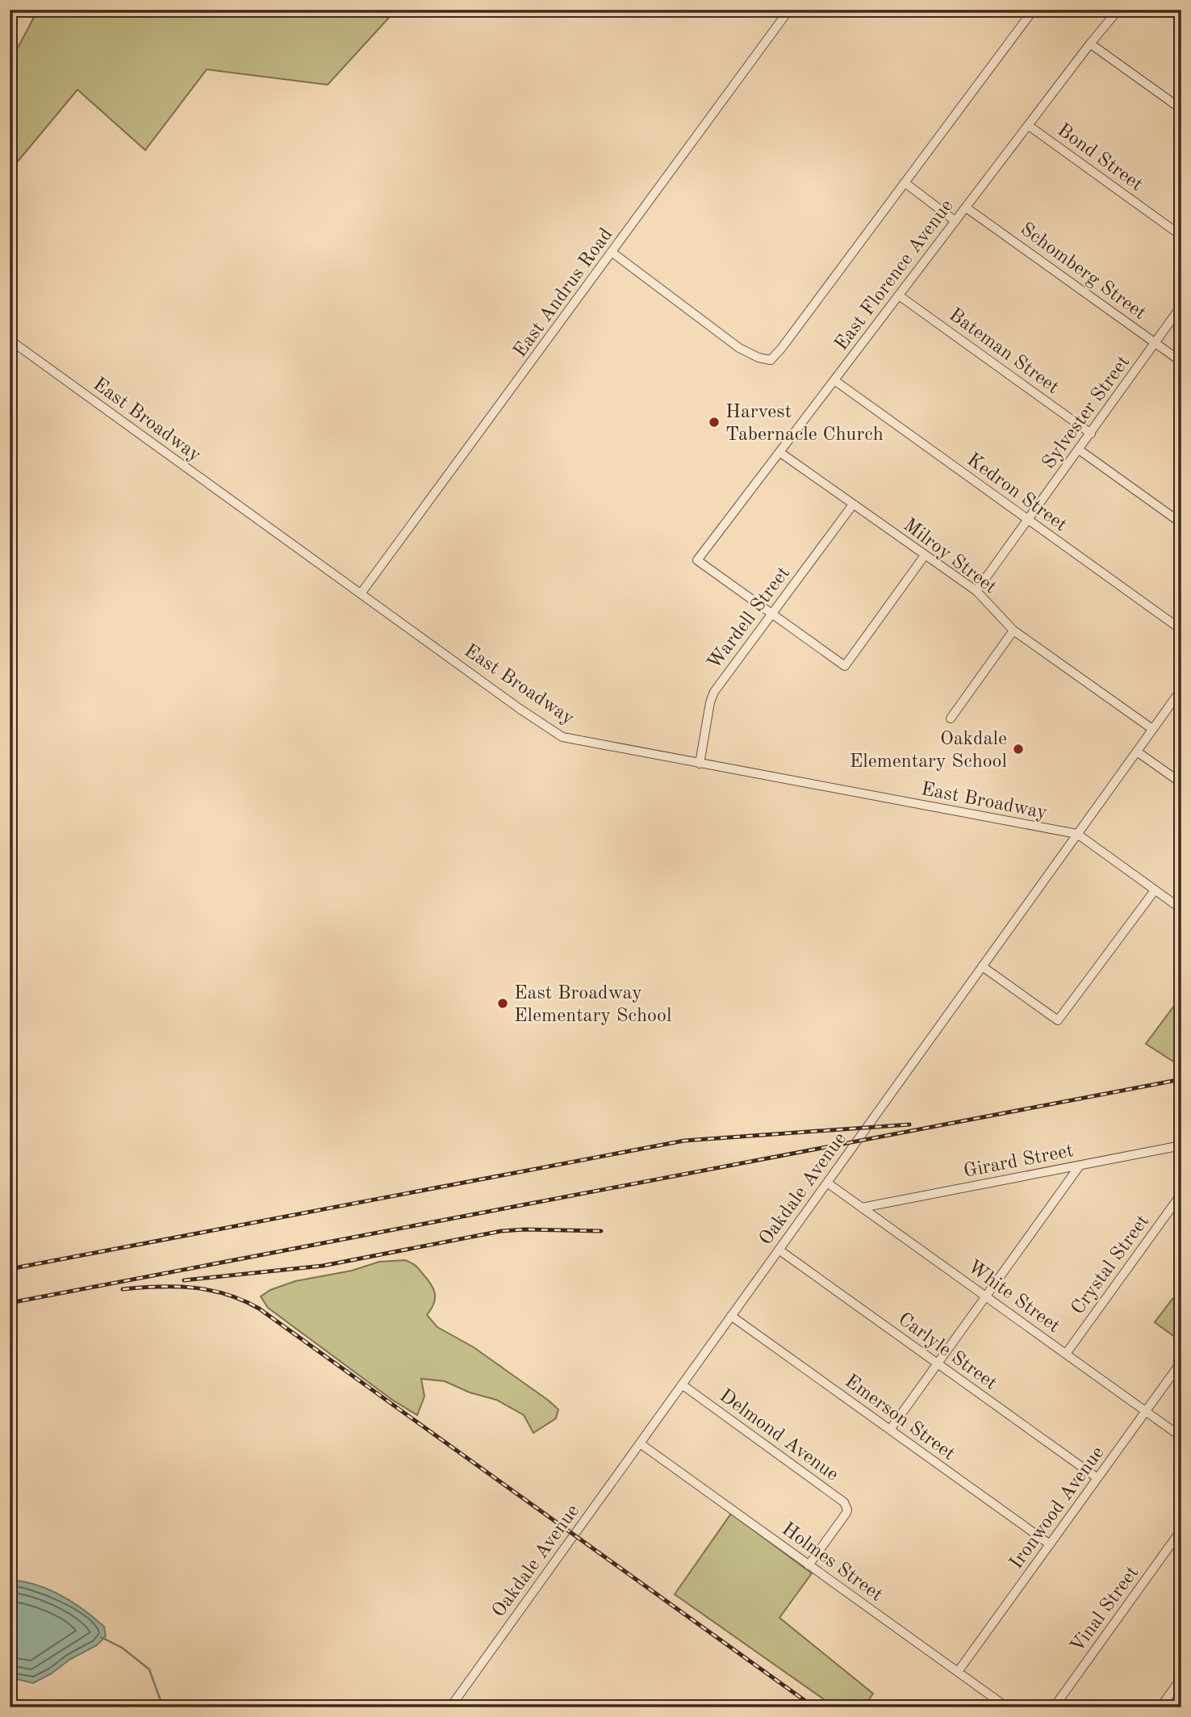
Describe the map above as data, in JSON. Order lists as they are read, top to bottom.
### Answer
{
  "streets": {
    "street": [
      "Bond Street",
      "Schomberg Street",
      "East Florence Avenue",
      "East Andrus Road",
      "Bateman Street",
      "Sylvester Street",
      "East Broadway",
      "Kedron Street",
      "Milroy Street",
      "Wardell Street",
      "Girard Street",
      "Oakdale Avenue",
      "Crystal Street",
      "White Street",
      "Carlyle Street",
      "Emerson Street",
      "Delmond Avenue",
      "Ironwood Avenue",
      "Holmes Street",
      "Vinal Street"
    ]
  },
  "crossings": [
    ["Bond Street", "East Florence Avenue"],
    ["Schomberg Street", "East Florence Avenue"],
    ["Schomberg Street", "Sylvester Street"],
    ["East Florence Avenue", "Bateman Street"],
    ["East Florence Avenue", "Kedron Street"],
    ["East Florence Avenue", "Milroy Street"],
    ["East Florence Avenue", "Wardell Street"],
    ["East Andrus Road", "East Broadway"],
    ["Bateman Street", "Sylvester Street"],
    ["Sylvester Street", "Kedron Street"],
    ["Sylvester Street", "Milroy Street"],
    ["East Broadway", "Wardell Street"],
    ["East Broadway", "Oakdale Avenue"],
    ["Milroy Street", "Wardell Street"],
    ["Milroy Street", "Oakdale Avenue"],
    ["Girard Street", "White Street"],
    ["Oakdale Avenue", "White Street"],
    ["Oakdale Avenue", "Carlyle Street"],
    ["Oakdale Avenue", "Emerson Street"],
    ["Oakdale Avenue", "Delmond Avenue"],
    ["Oakdale Avenue", "Holmes Street"],
    ["Crystal Street", "White Street"],
    ["White Street", "Ironwood Avenue"],
    ["Carlyle Street", "Ironwood Avenue"],
    ["Emerson Street", "Ironwood Avenue"],
    ["Delmond Avenue", "Holmes Street"],
    ["Ironwood Avenue", "Holmes Street"]
  ],
  "places": ["Harvest Tabernacle Church", "Oakdale Elementary School", "East Broadway Elementary School"]
}
